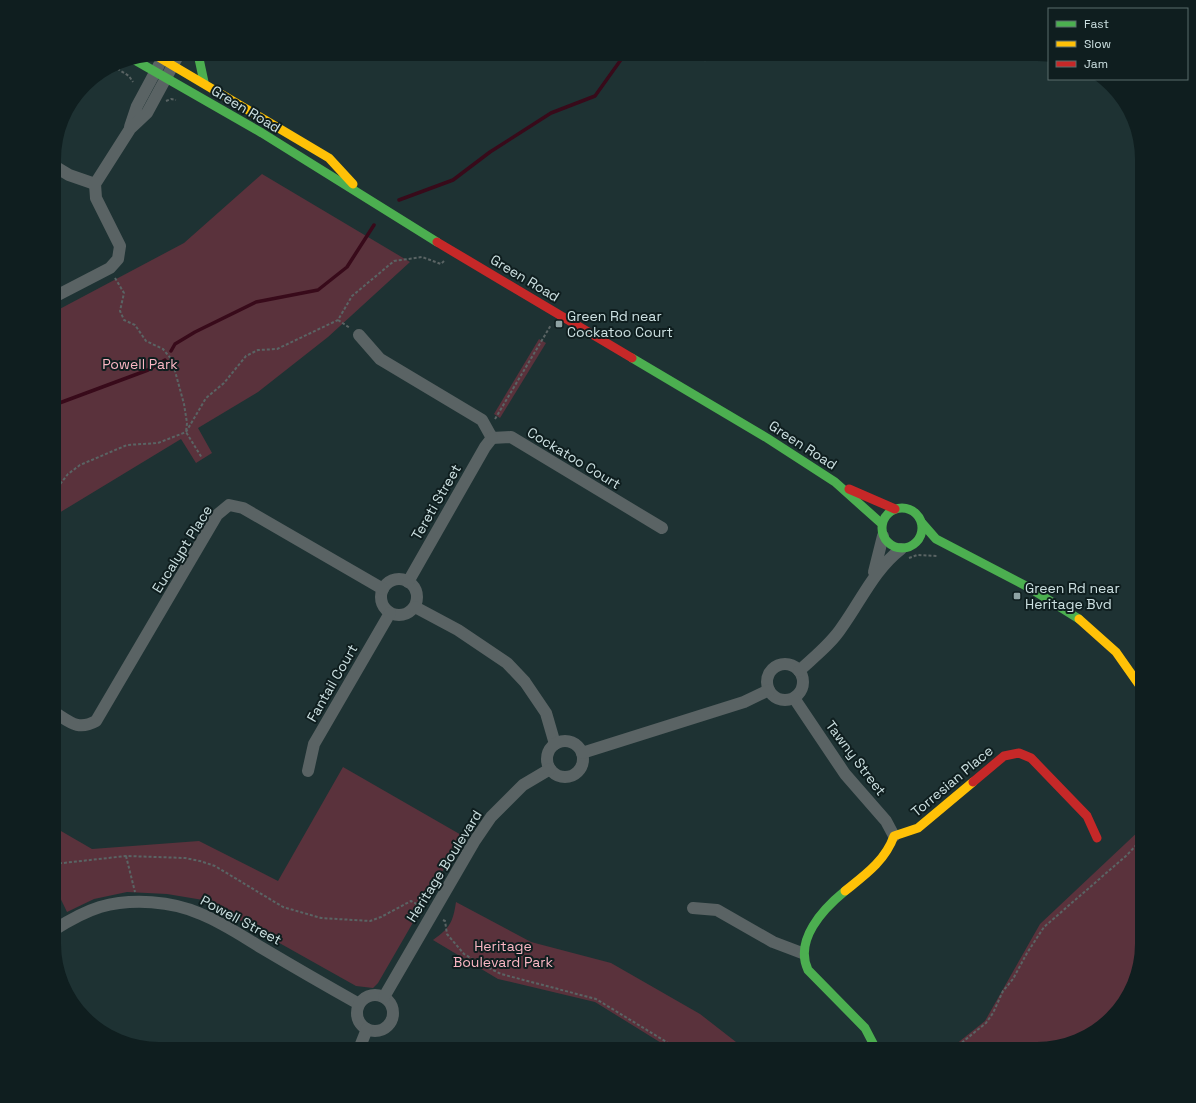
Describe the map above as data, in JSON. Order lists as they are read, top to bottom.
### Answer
{
  "streets": {
    "street": [
      "Green Road",
      "Cockatoo Court",
      "Tereti Street",
      "Eucalypt Place",
      "Fantail Court",
      "Tawny Street",
      "Torresian Place",
      "Heritage Boulevard",
      "Powell Street"
    ]
  },
  "crossings": [
    ["Cockatoo Court", "Tereti Street"],
    ["Tereti Street", "Eucalypt Place"],
    ["Tereti Street", "Fantail Court"],
    ["Eucalypt Place", "Fantail Court"],
    ["Tawny Street", "Torresian Place"],
    ["Heritage Boulevard", "Powell Street"]
  ],
  "parks": ["Powell Park", "Heritage Boulevard Park"],
  "places": {
    "transit": ["Green Rd near Cockatoo Court", "Green Rd near Heritage Bvd"]
  },
  "legend": ["Fast", "Slow", "Jam"]
}
